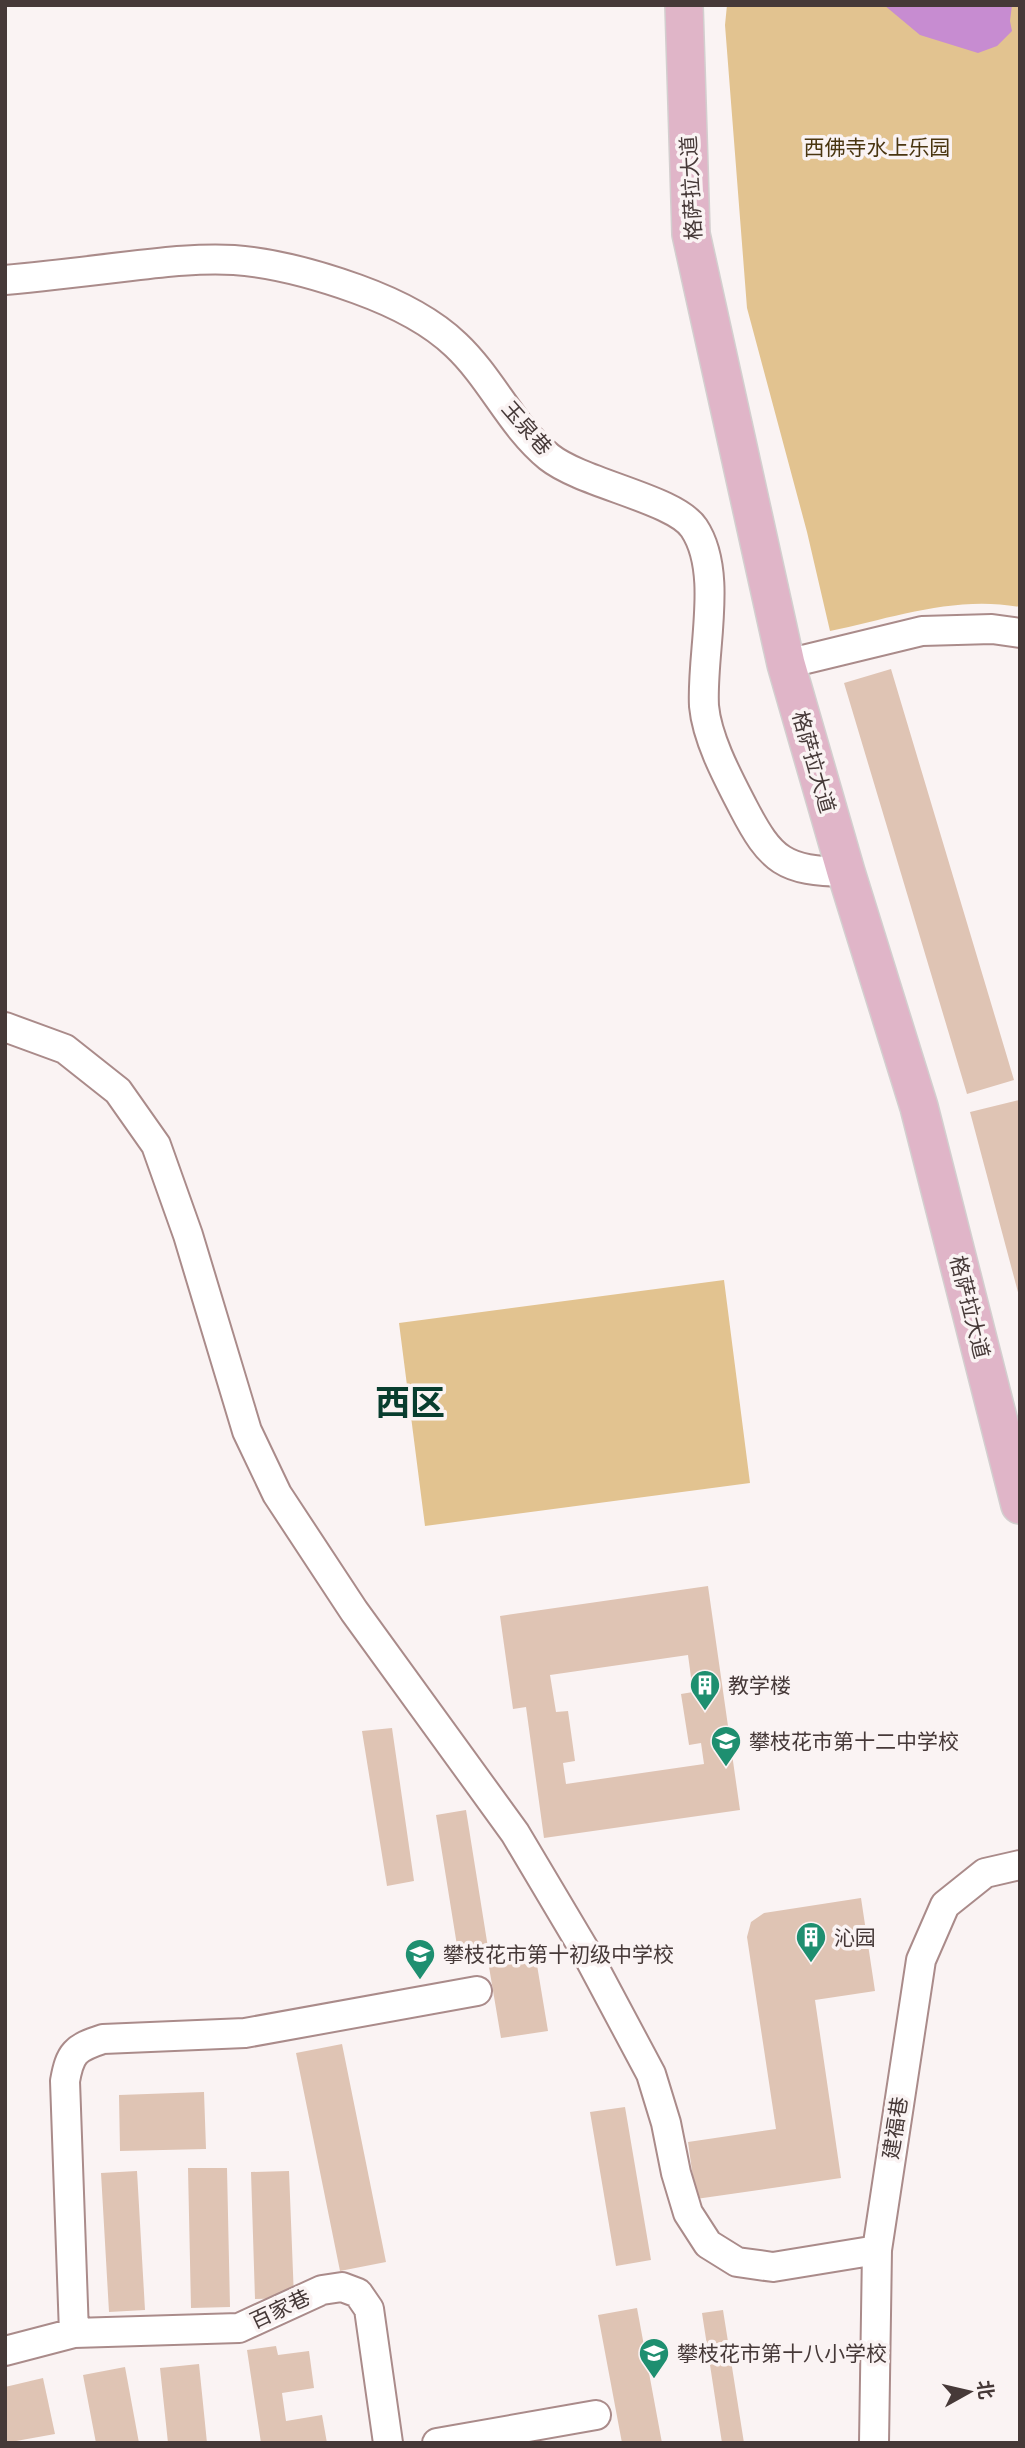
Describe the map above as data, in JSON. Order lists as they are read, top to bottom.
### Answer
{
  "streets": {
    "main road": ["格萨拉大道"],
    "street": ["玉泉巷", "建福巷", "百家巷"]
  },
  "crossings": [
    ["格萨拉大道", "玉泉巷"]
  ],
  "districts": ["西区"],
  "parks": ["西佛寺水上乐园"],
  "places": {
    "building": ["教学楼", "沁园"],
    "school or university": ["攀枝花市第十二中学校", "攀枝花市第十初级中学校", "攀枝花市第十八小学校"]
  },
  "north": "right"
}
